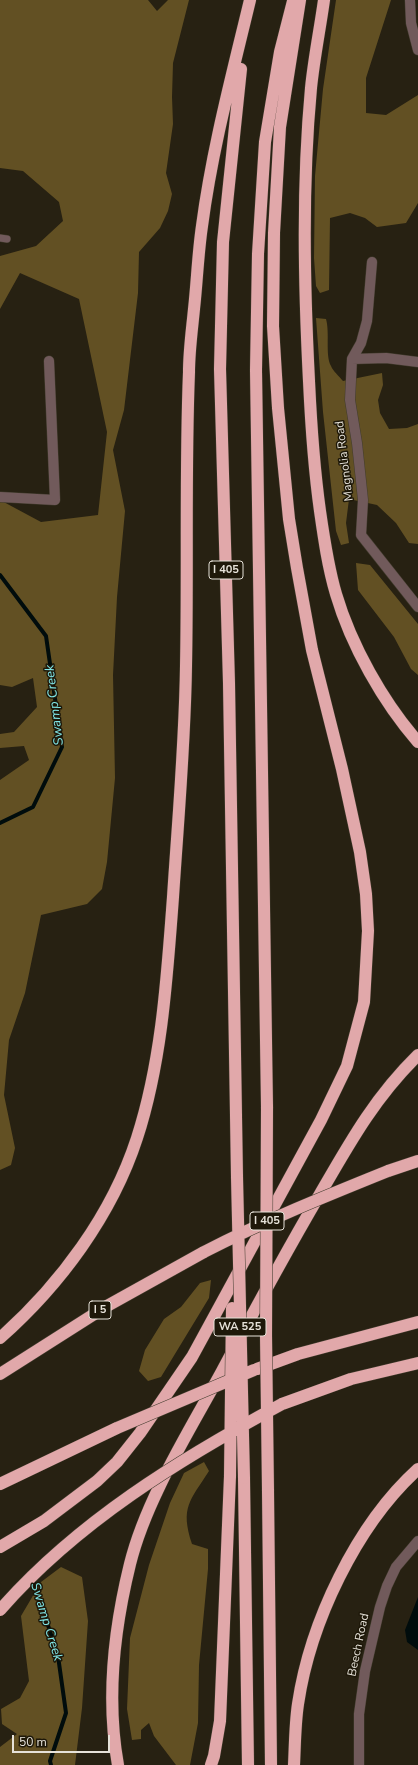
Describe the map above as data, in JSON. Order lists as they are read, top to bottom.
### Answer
{
  "streets": {
    "highway": ["I 405", "I 5", "WA 525"],
    "street": ["Magnolia Road", "Beech Road"]
  },
  "crossings": [
    ["I 405", "WA 525"]
  ],
  "water": ["Swamp Creek"],
  "scale_bar": "50 m"
}
